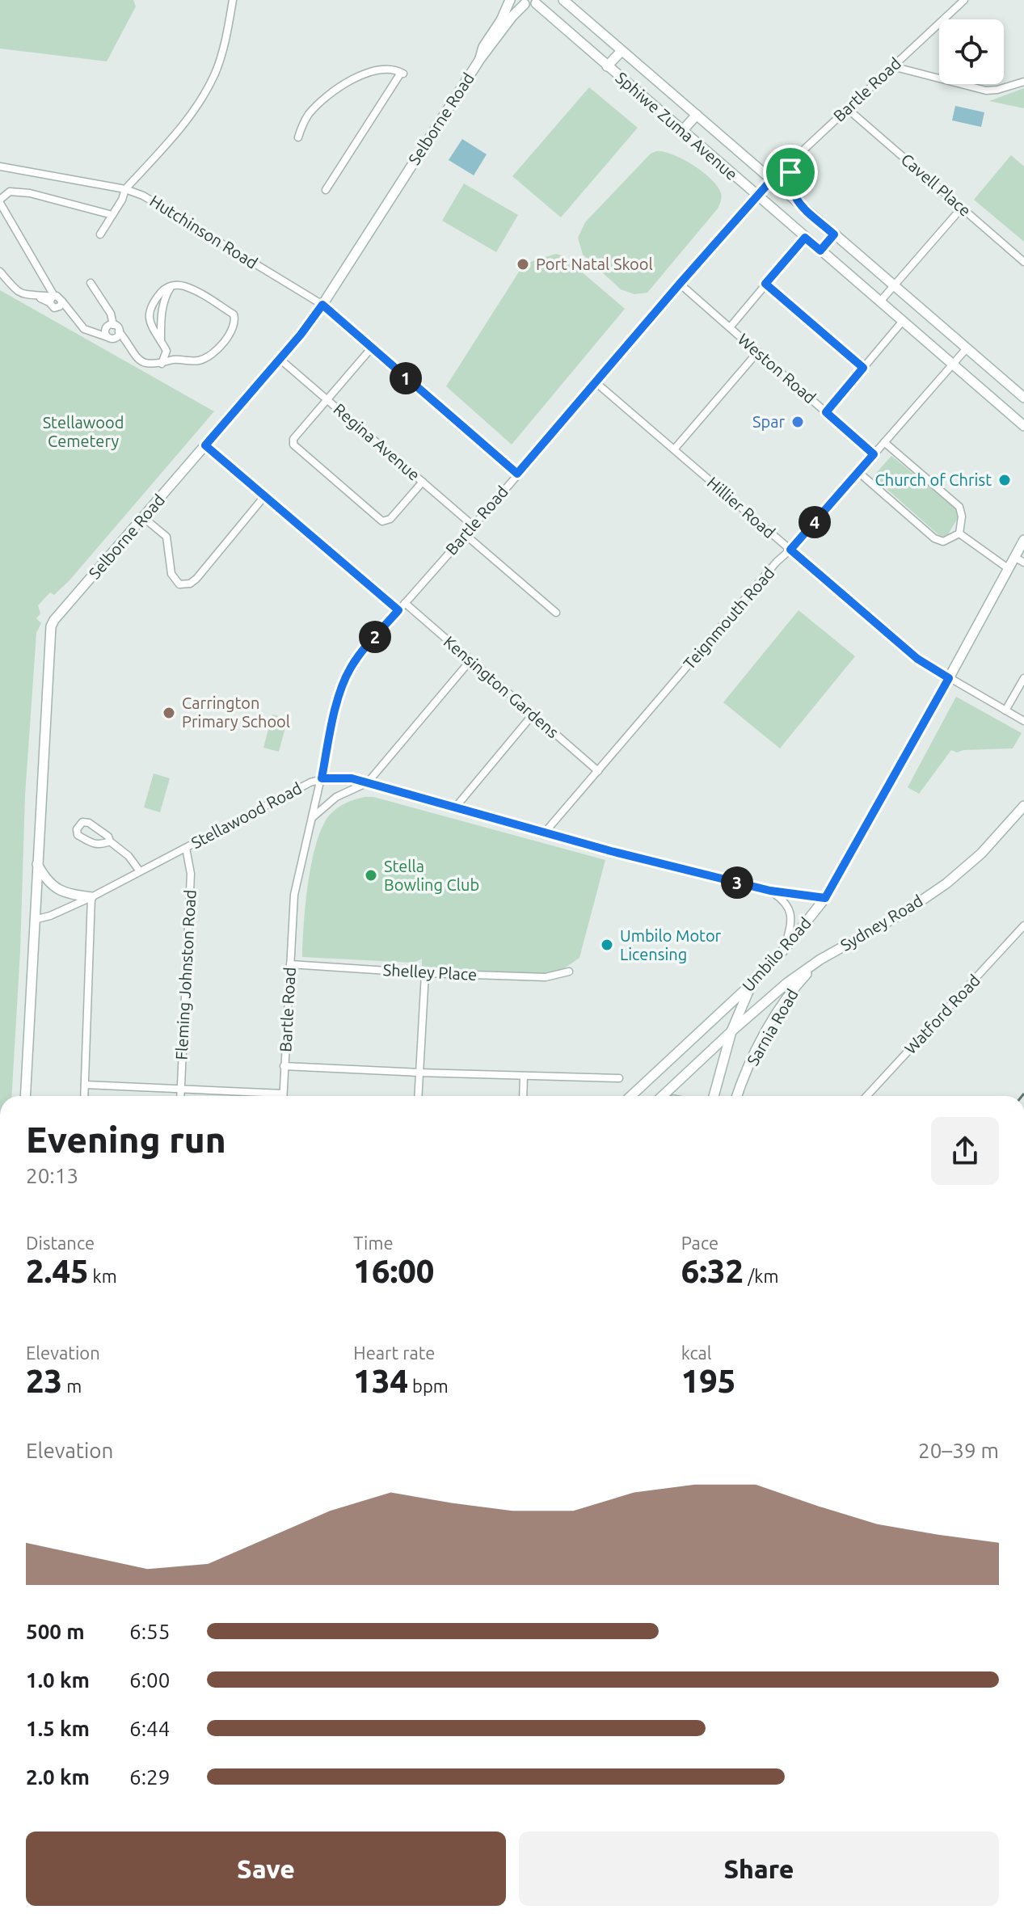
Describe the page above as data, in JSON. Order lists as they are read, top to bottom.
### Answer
{
  "streets": {
    "street": [
      "Bartle Road",
      "Selborne Road",
      "Sphiwe Zuma Avenue",
      "Cavell Place",
      "Hutchinson Road",
      "Weston Road",
      "Regina Avenue",
      "Hillier Road",
      "Teignmouth Road",
      "Kensington Gardens",
      "Stellawood Road",
      "Sydney Road",
      "Umbilo Road",
      "Shelley Place",
      "Fleming Johnston Road",
      "Watford Road",
      "Sarnia Road"
    ]
  },
  "crossings": [
    ["Bartle Road", "Sphiwe Zuma Avenue"],
    ["Bartle Road", "Cavell Place"],
    ["Bartle Road", "Hutchinson Road"],
    ["Bartle Road", "Weston Road"],
    ["Bartle Road", "Regina Avenue"],
    ["Bartle Road", "Hillier Road"],
    ["Bartle Road", "Kensington Gardens"],
    ["Bartle Road", "Stellawood Road"],
    ["Bartle Road", "Shelley Place"],
    ["Selborne Road", "Hutchinson Road"],
    ["Selborne Road", "Regina Avenue"],
    ["Selborne Road", "Stellawood Road"],
    ["Sphiwe Zuma Avenue", "Teignmouth Road"],
    ["Weston Road", "Teignmouth Road"],
    ["Hillier Road", "Teignmouth Road"],
    ["Hillier Road", "Umbilo Road"],
    ["Teignmouth Road", "Kensington Gardens"],
    ["Teignmouth Road", "Stellawood Road"],
    ["Stellawood Road", "Umbilo Road"],
    ["Stellawood Road", "Fleming Johnston Road"],
    ["Sydney Road", "Sarnia Road"],
    ["Umbilo Road", "Sarnia Road"]
  ],
  "parks": ["Stellawood Cemetery"],
  "places": [
    "Port Natal Skool",
    "Spar",
    "Church of Christ",
    "Carrington Primary School",
    "Stella Bowling Club",
    "Umbilo Motor Licensing"
  ],
  "page": {
    "pins": [
      "1",
      "4",
      "2",
      "3"
    ],
    "heading": ["Evening run", "20:13"],
    "stats": [
      ["Distance", "2.45 km"],
      ["Time", "16:00"],
      ["Pace", "6:32 /km"],
      ["Elevation", "23 m"],
      ["Heart rate", "134 bpm"],
      ["kcal", "195"]
    ],
    "chart": ["Elevation", "20–39 m"],
    "list": [
      {
        "name": "500 m",
        "note": "6:55"
      },
      {
        "name": "1.0 km",
        "note": "6:00"
      },
      {
        "name": "1.5 km",
        "note": "6:44"
      },
      {
        "name": "2.0 km",
        "note": "6:29"
      }
    ],
    "buttons": ["Save", "Share"]
  }
}
